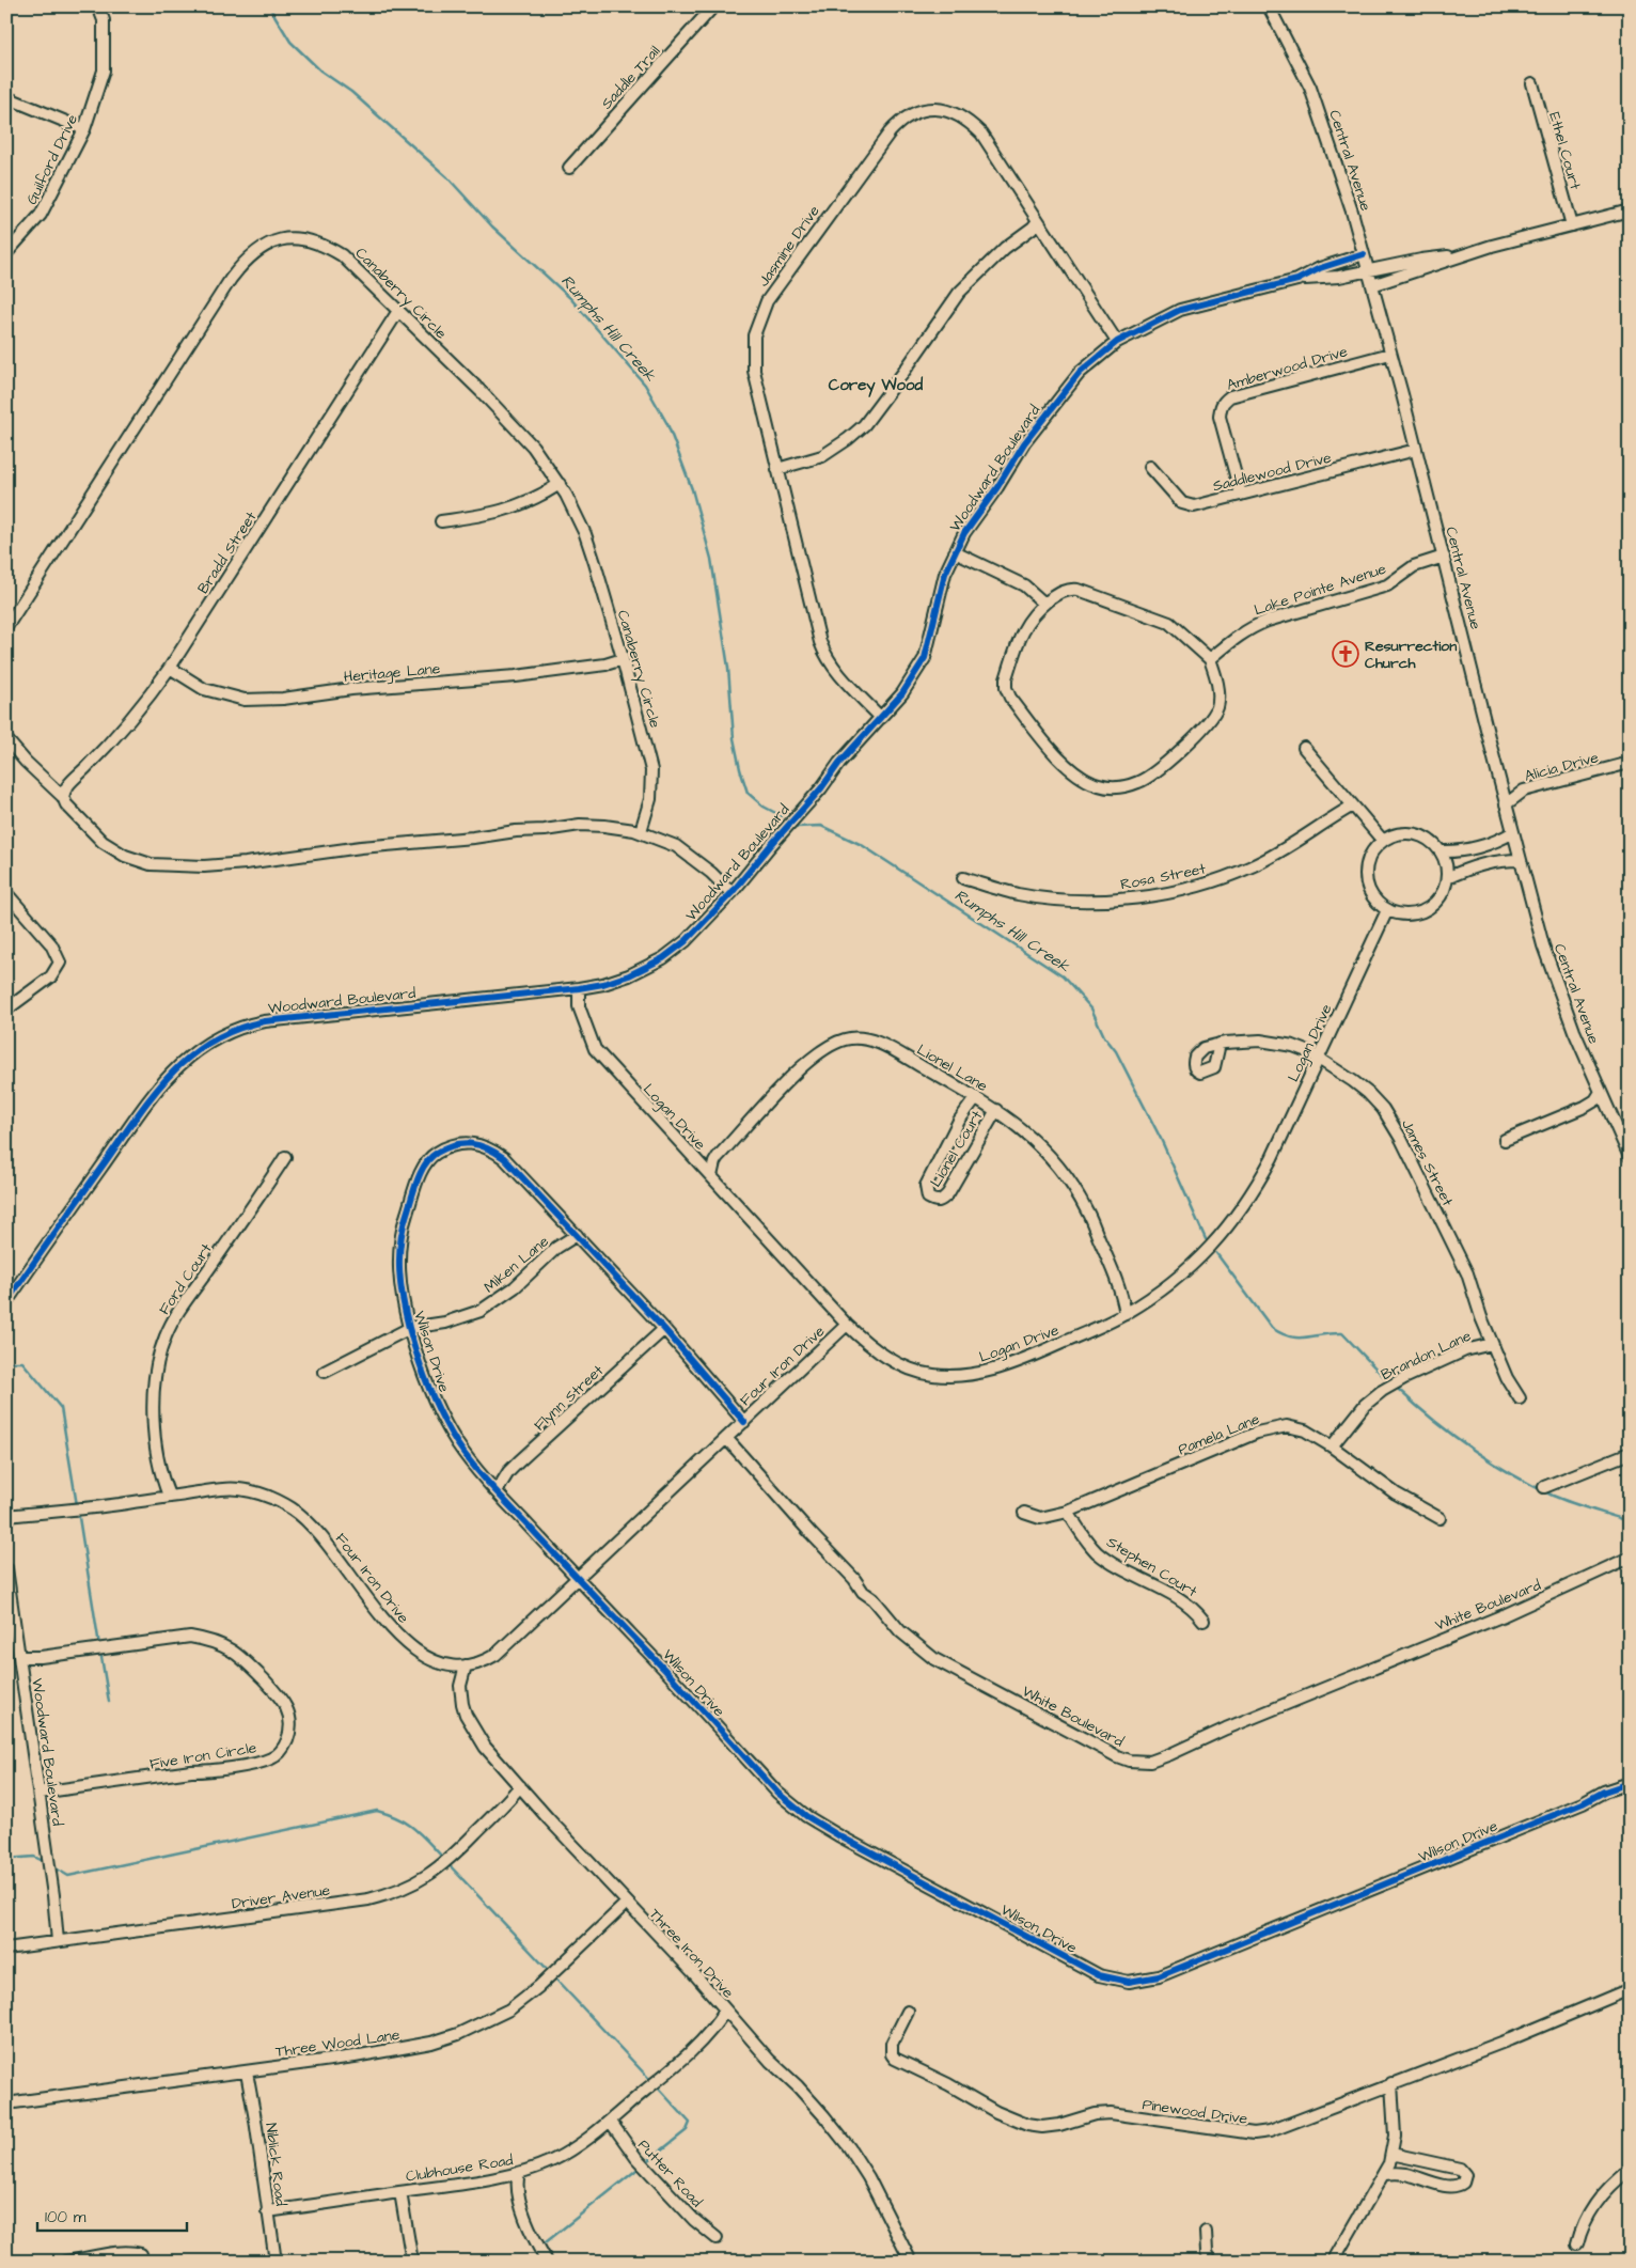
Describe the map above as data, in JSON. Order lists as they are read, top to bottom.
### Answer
{
  "streets": {
    "street": [
      "Saddle Trail",
      "Ethel Court",
      "Guilford Drive",
      "Central Avenue",
      "Jasmine Drive",
      "Canaberry Circle",
      "Amberwood Drive",
      "Woodward Boulevard",
      "Saddlewood Drive",
      "Bradd Street",
      "Lake Pointe Avenue",
      "Heritage Lane",
      "Alicia Drive",
      "Rosa Street",
      "Logan Drive",
      "Lionel Lane",
      "Lionel Court",
      "James Street",
      "Miken Lane",
      "Ford Court",
      "Wilson Drive",
      "Brandon Lane",
      "Four Iron Drive",
      "Flynn Street",
      "Pamela Lane",
      "Stephen Court",
      "White Boulevard",
      "Five Iron Circle",
      "Driver Avenue",
      "Three Iron Drive",
      "Three Wood Lane",
      "Pinewood Drive",
      "Niblick Road",
      "Clubhouse Road",
      "Putter Road"
    ]
  },
  "crossings": [
    ["Central Avenue", "Amberwood Drive"],
    ["Central Avenue", "Woodward Boulevard"],
    ["Central Avenue", "Saddlewood Drive"],
    ["Central Avenue", "Lake Pointe Avenue"],
    ["Central Avenue", "Alicia Drive"],
    ["Jasmine Drive", "Woodward Boulevard"],
    ["Canaberry Circle", "Bradd Street"],
    ["Canaberry Circle", "Heritage Lane"],
    ["Amberwood Drive", "Saddlewood Drive"],
    ["Woodward Boulevard", "Logan Drive"],
    ["Woodward Boulevard", "Five Iron Circle"],
    ["Woodward Boulevard", "Driver Avenue"],
    ["Bradd Street", "Heritage Lane"],
    ["Logan Drive", "Lionel Lane"],
    ["Logan Drive", "James Street"],
    ["Logan Drive", "Four Iron Drive"],
    ["Lionel Lane", "Lionel Court"],
    ["James Street", "Brandon Lane"],
    ["Miken Lane", "Wilson Drive"],
    ["Ford Court", "Four Iron Drive"],
    ["Wilson Drive", "Four Iron Drive"],
    ["Wilson Drive", "Flynn Street"],
    ["Brandon Lane", "Pamela Lane"],
    ["Four Iron Drive", "White Boulevard"],
    ["Four Iron Drive", "Three Iron Drive"],
    ["Pamela Lane", "Stephen Court"],
    ["Driver Avenue", "Three Iron Drive"],
    ["Three Iron Drive", "Three Wood Lane"],
    ["Three Iron Drive", "Clubhouse Road"],
    ["Three Wood Lane", "Niblick Road"],
    ["Niblick Road", "Clubhouse Road"],
    ["Clubhouse Road", "Putter Road"]
  ],
  "districts": ["Corey Wood"],
  "water": ["Rumphs Hill Creek"],
  "places": {
    "church": ["Resurrection Church"]
  },
  "scale_bar": "100 m"
}
